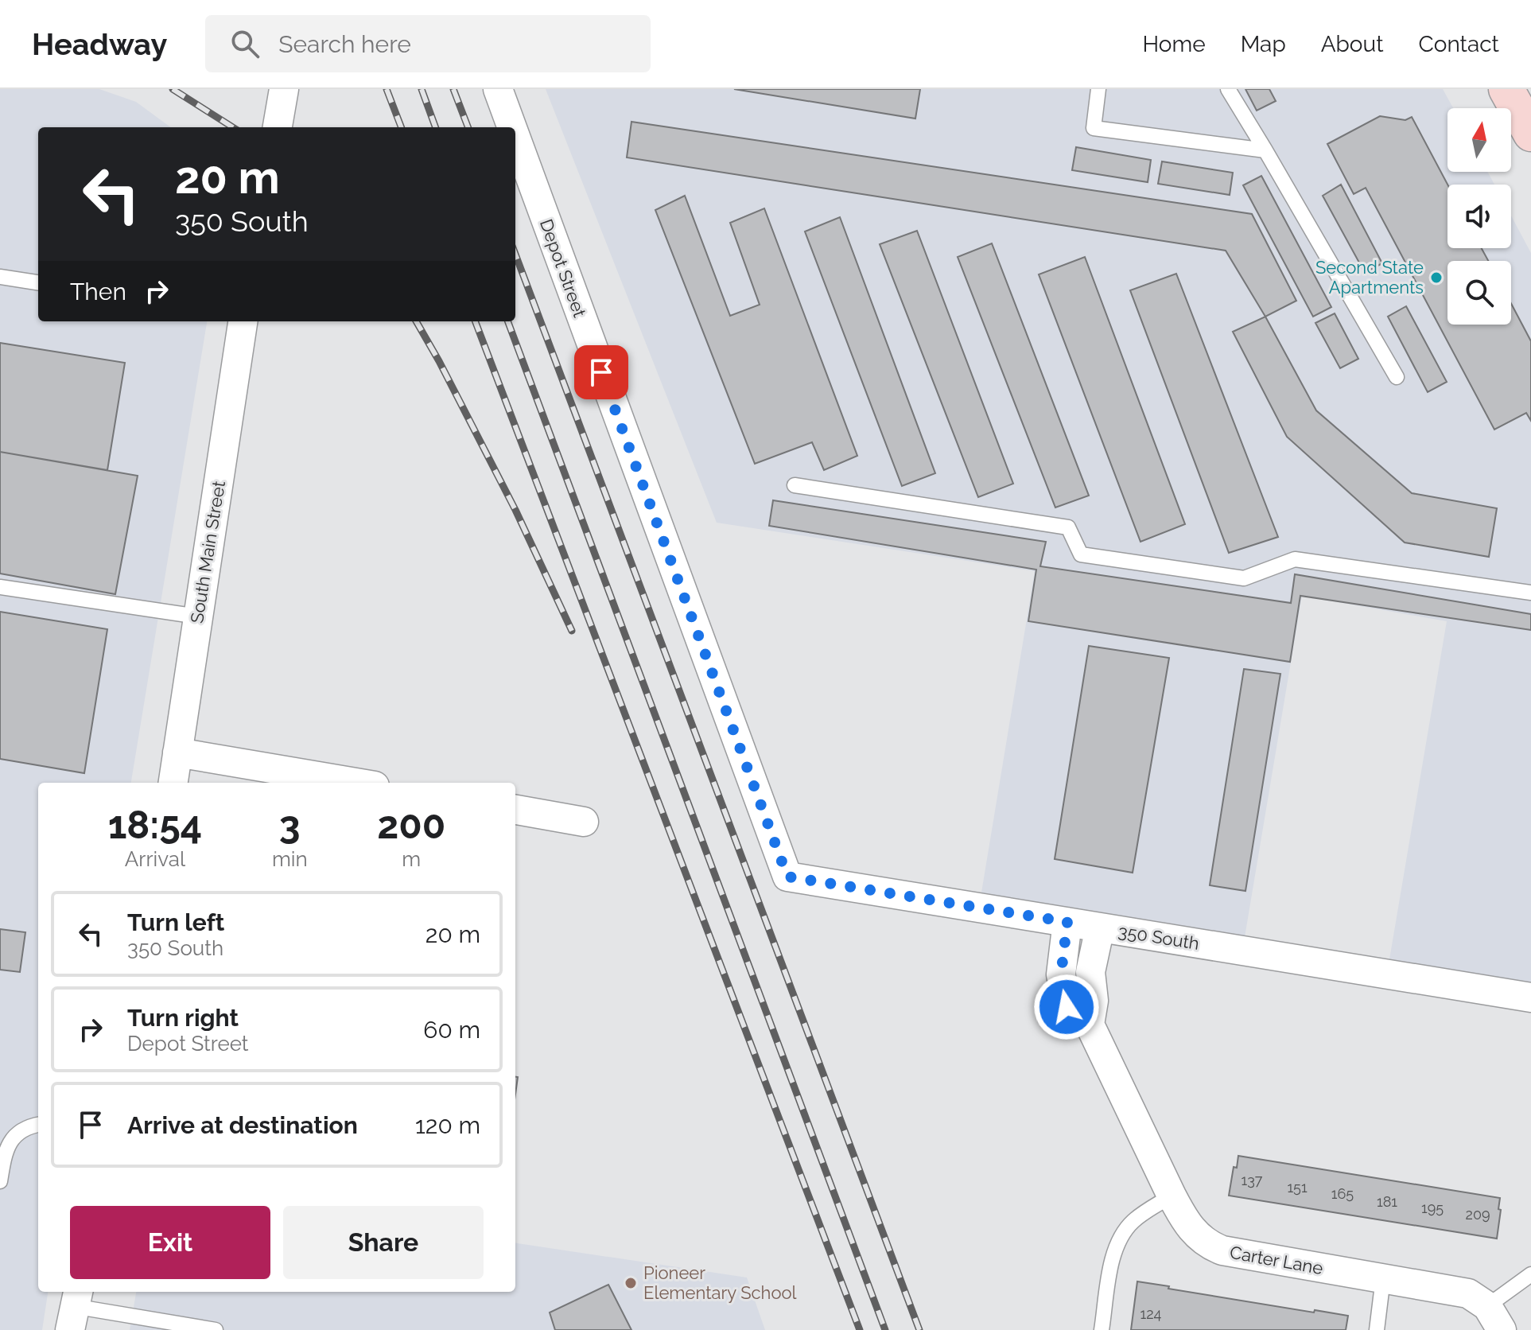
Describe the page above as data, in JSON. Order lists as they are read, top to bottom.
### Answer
{
  "streets": {
    "street": [
      "Depot Street",
      "South Main Street",
      "350 South",
      "Carter Lane"
    ]
  },
  "crossings": [
    ["Depot Street", "350 South"],
    ["350 South", "Carter Lane"]
  ],
  "places": ["Second State Apartments", "Pioneer Elementary School"],
  "house_numbers": [
    "137",
    "151",
    "165",
    "181",
    "195",
    "209",
    "124"
  ],
  "north": "top",
  "page": {
    "header": "Headway",
    "search": "Search here",
    "nav": [
      "Home",
      "Map",
      "About",
      "Contact"
    ],
    "turn": ["20 m", "350 South"],
    "then": "Then",
    "eta": [
      "18:54",
      "Arrival",
      "3",
      "min",
      "200",
      "m"
    ],
    "list": [
      {
        "name": "Turn left",
        "note": "350 South",
        "value": "20 m"
      },
      {
        "name": "Turn right",
        "note": "Depot Street",
        "value": "60 m"
      },
      {
        "name": "Arrive at destination",
        "value": "120 m"
      }
    ],
    "buttons": ["Exit", "Share"]
  }
}
